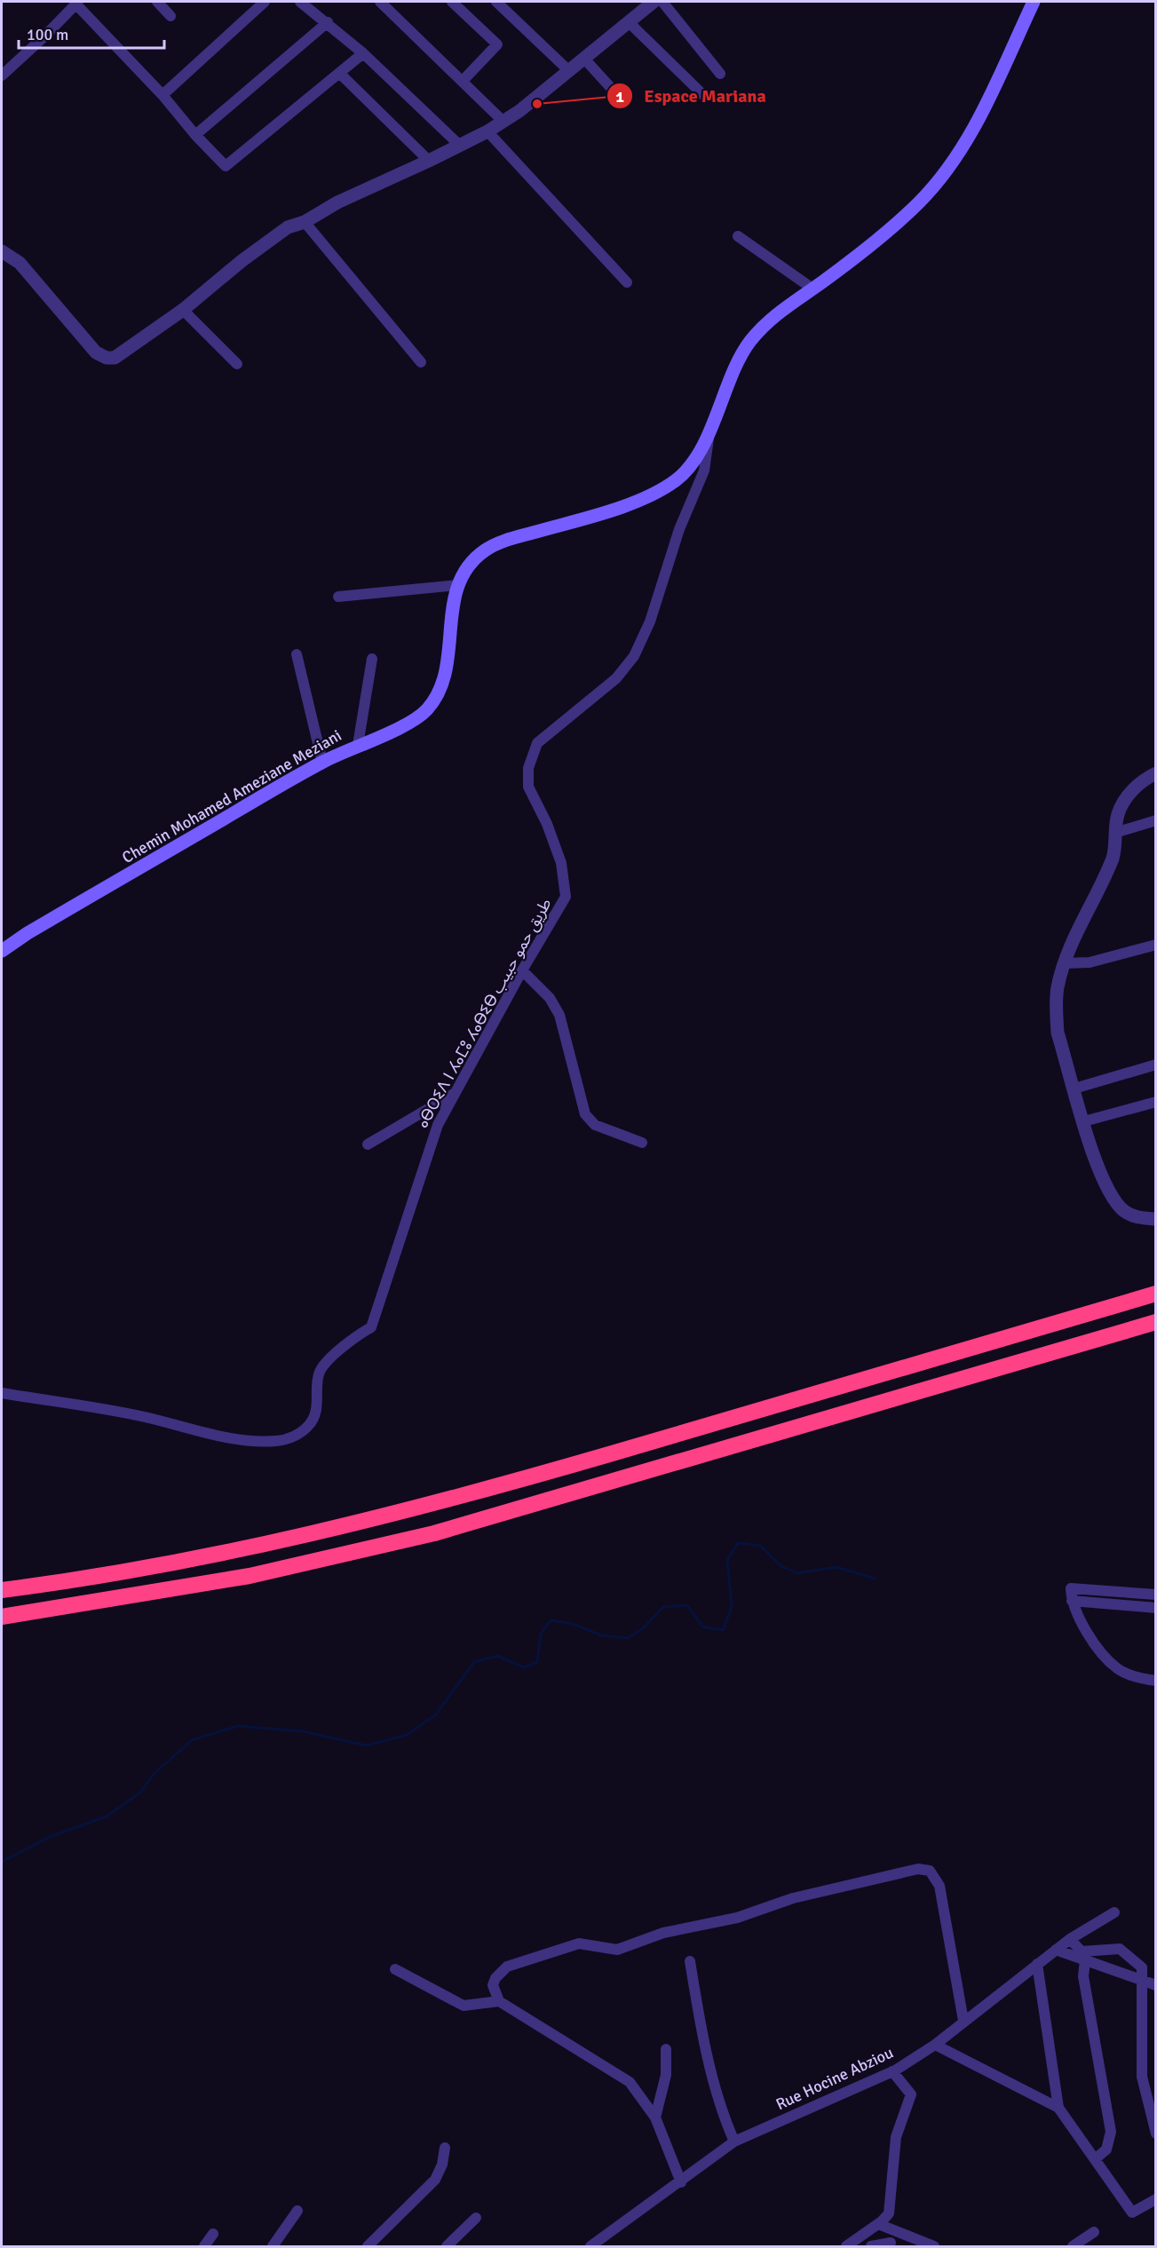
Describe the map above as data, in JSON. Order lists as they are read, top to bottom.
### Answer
{
  "streets": {
    "main road": ["Chemin Mohamed Ameziane Meziani"],
    "street": ["ⴰⴱⵔⵉⴷ ⵏ ⵃⴰⵎⵓ ⵃⴰⴱⵉⴱ طريق حمو حبيب", "Rue Hocine Abziou"]
  },
  "crossings": [
    ["Chemin Mohamed Ameziane Meziani", "ⴰⴱⵔⵉⴷ ⵏ ⵃⴰⵎⵓ ⵃⴰⴱⵉⴱ طريق حمو حبيب"]
  ],
  "places": ["Espace Mariana"],
  "scale_bar": "100 m"
}
